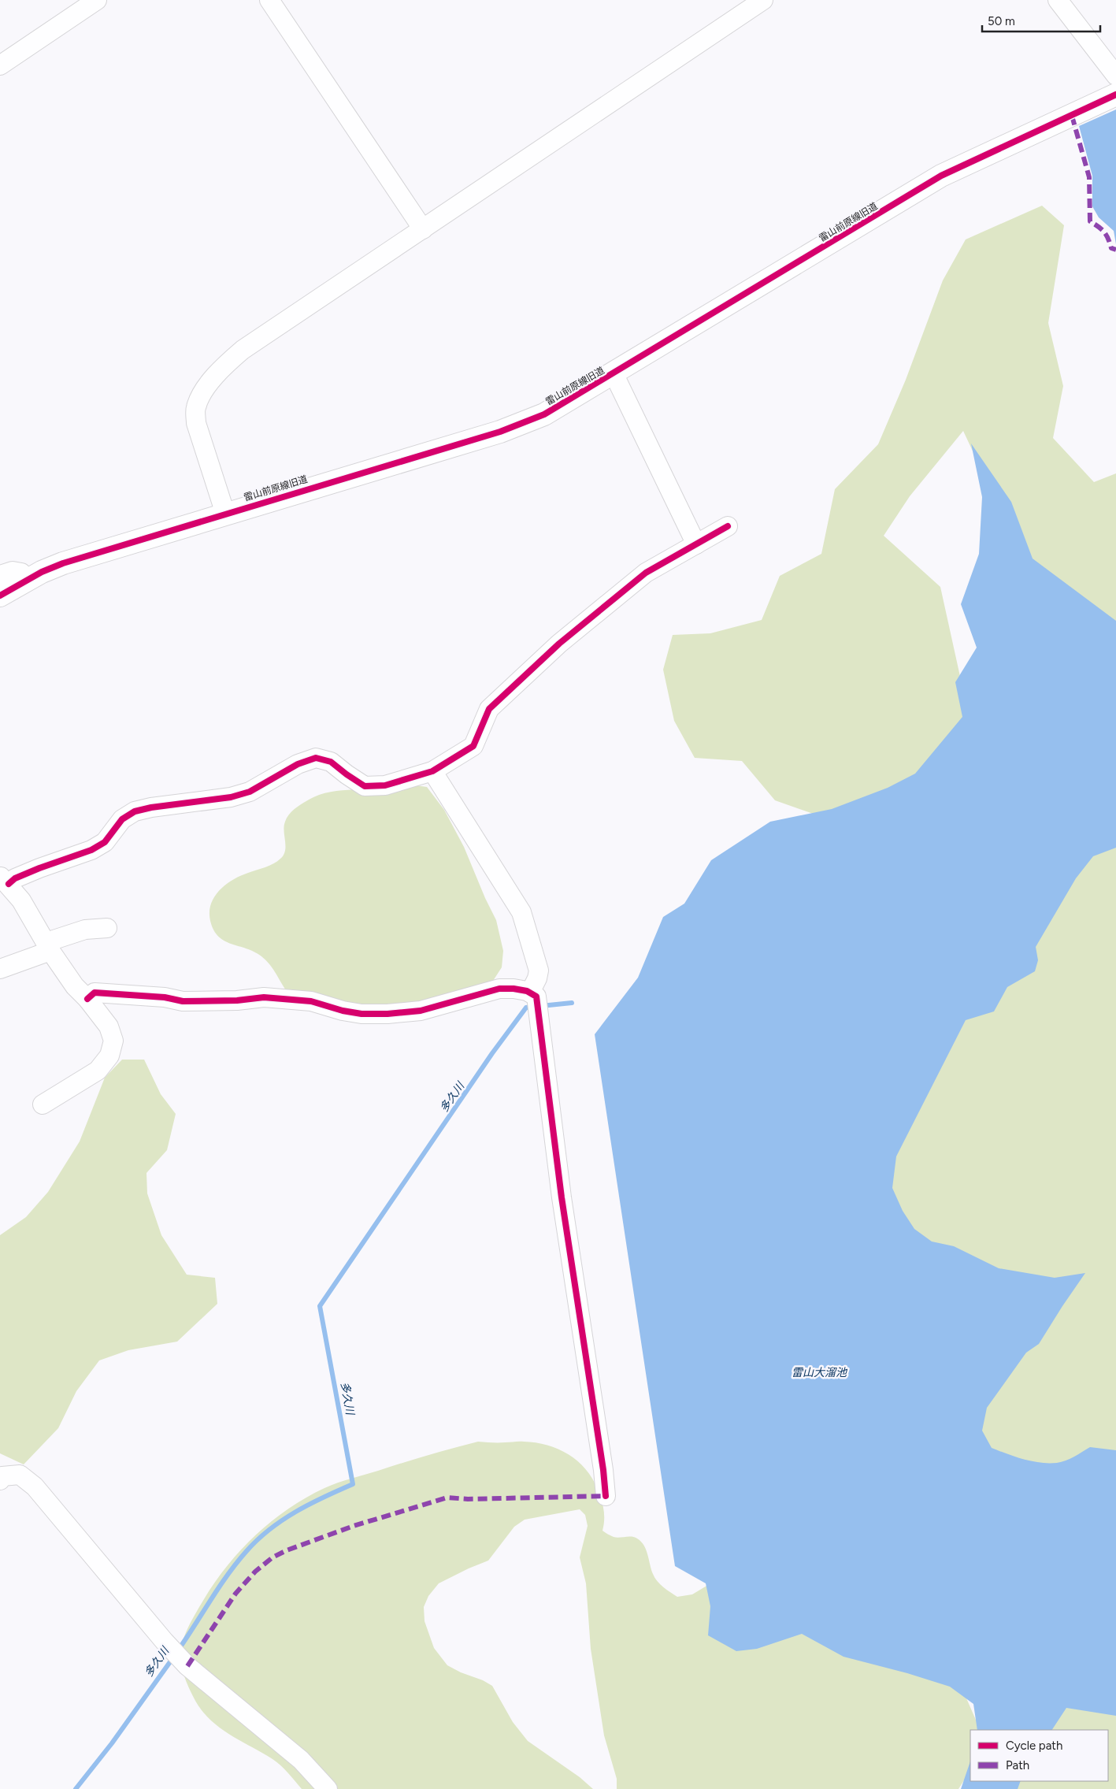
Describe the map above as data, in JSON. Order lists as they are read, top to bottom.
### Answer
{
  "streets": {
    "street": ["雷山前原線旧道"]
  },
  "water": ["多久川", "雷山大溜池"],
  "legend": ["Cycle path", "Path"],
  "scale_bar": "50 m"
}
